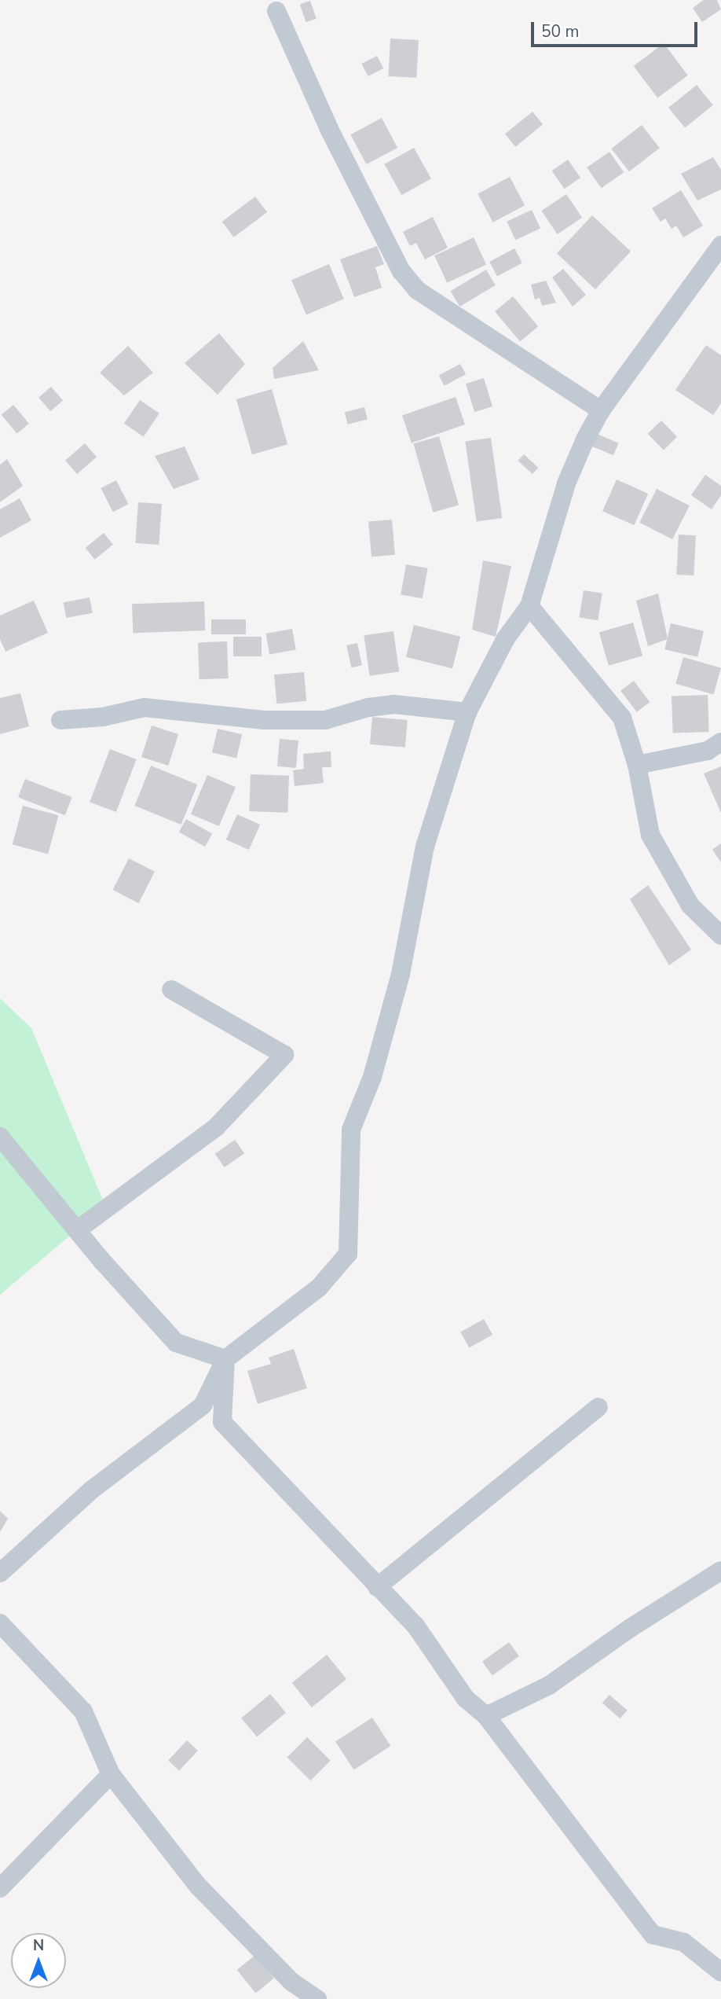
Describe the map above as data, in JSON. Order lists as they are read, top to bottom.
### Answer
{
  "scale_bar": "50 m",
  "north": "top"
}
